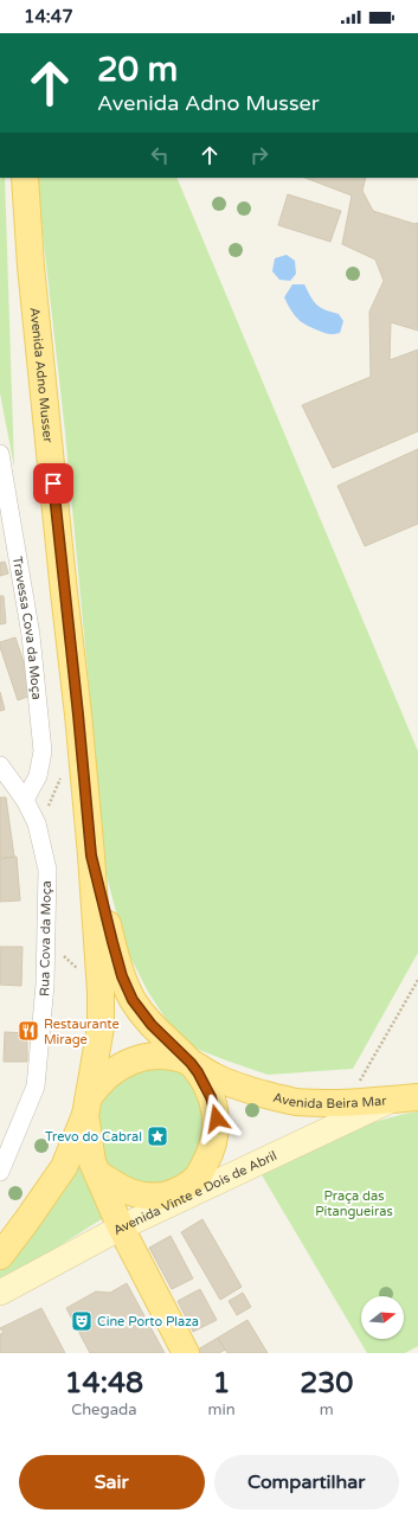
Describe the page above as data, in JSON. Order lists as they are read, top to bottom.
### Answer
{
  "streets": {
    "main road": ["Avenida Adno Musser", "Avenida Beira Mar", "Avenida Vinte e Dois de Abril"],
    "street": ["Travessa Cova da Moça", "Rua Cova da Moça"]
  },
  "crossings": [
    ["Avenida Adno Musser", "Avenida Beira Mar"],
    ["Travessa Cova da Moça", "Rua Cova da Moça"],
    ["Avenida Beira Mar", "Avenida Vinte e Dois de Abril"]
  ],
  "parks": ["Praça das Pitangueiras"],
  "places": {
    "restaurant": ["Restaurante Mirage"],
    "place": ["Trevo do Cabral"],
    "theatre": ["Cine Porto Plaza"]
  },
  "north": "right",
  "page": {
    "status": "14:47",
    "turn": ["20 m", "Avenida Adno Musser"],
    "eta": [
      "14:48",
      "Chegada",
      "1",
      "min",
      "230",
      "m"
    ],
    "buttons": ["Sair", "Compartilhar"]
  }
}
